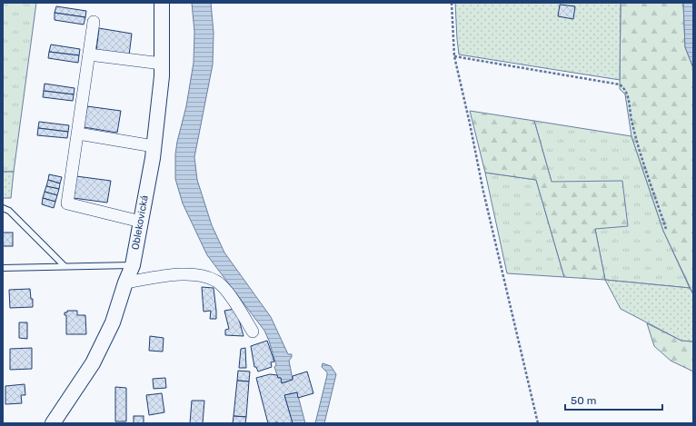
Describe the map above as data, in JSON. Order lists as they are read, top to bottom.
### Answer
{
  "streets": {
    "street": ["Oblekovická"]
  },
  "scale_bar": "50 m"
}
